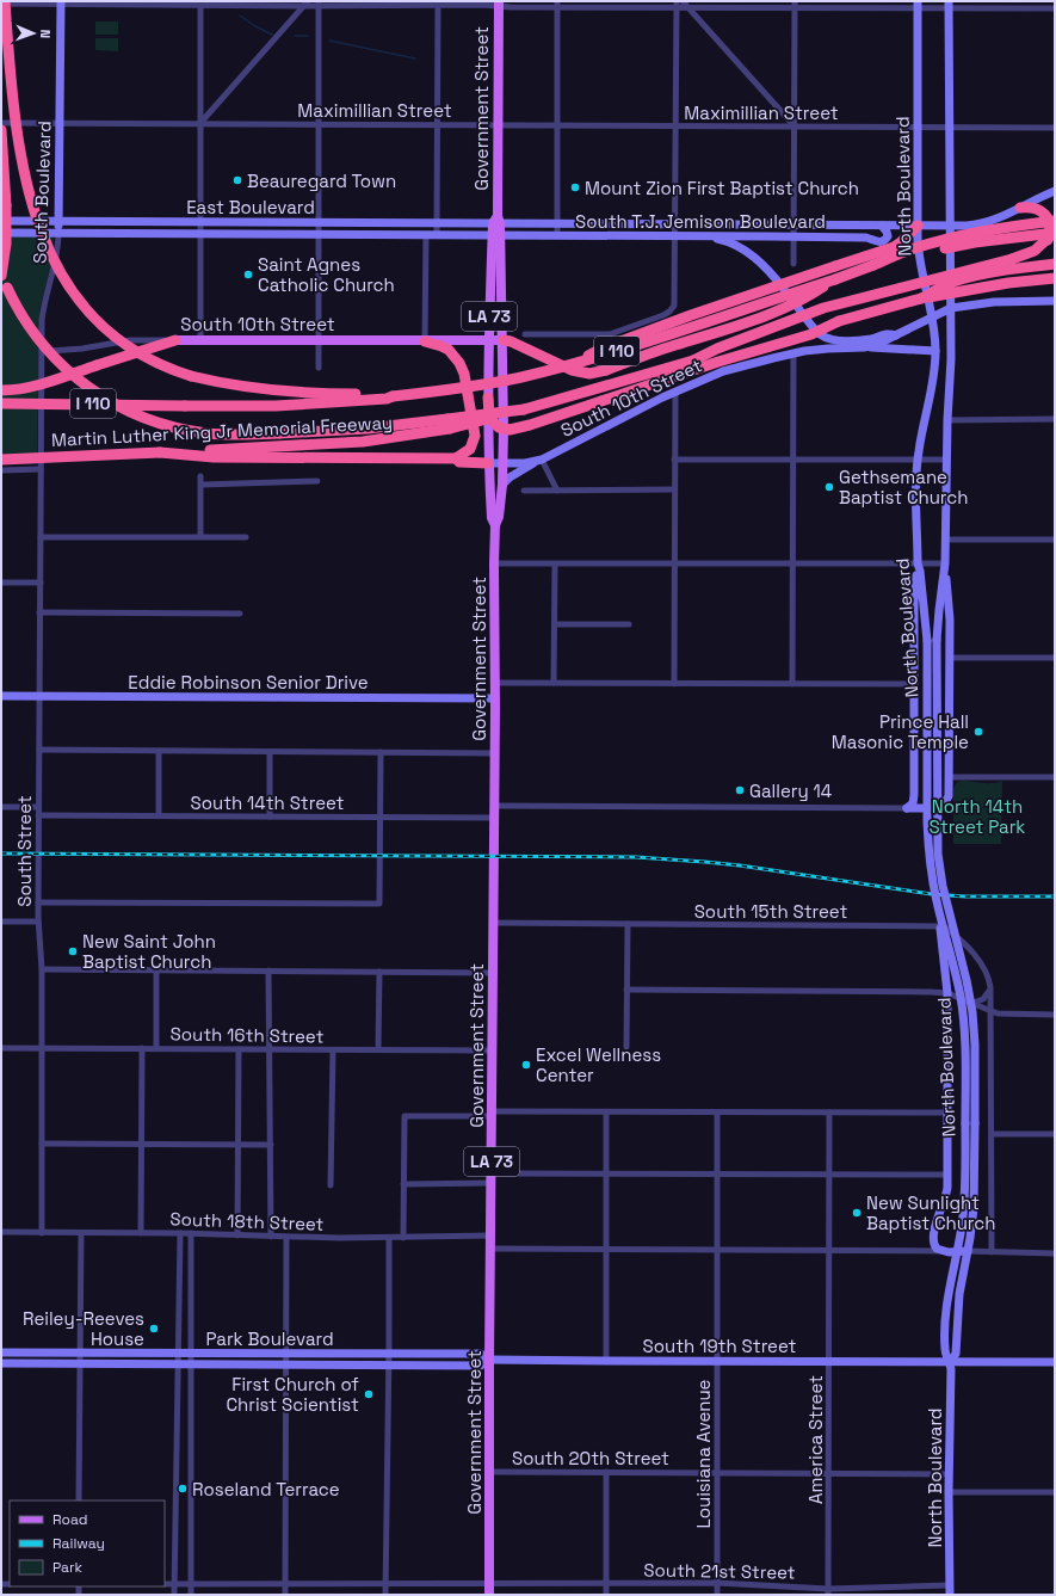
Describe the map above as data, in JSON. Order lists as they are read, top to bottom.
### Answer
{
  "streets": {
    "highway": ["I 110", "Martin Luther King Jr Memorial Freeway"],
    "main road": ["Government Street", "LA 73", "South 10th Street"],
    "street": [
      "Maximillian Street",
      "North Boulevard",
      "South Boulevard",
      "East Boulevard",
      "South T.J. Jemison Boulevard",
      "Eddie Robinson Senior Drive",
      "South 14th Street",
      "South Street",
      "South 15th Street",
      "South 16th Street",
      "South 18th Street",
      "Park Boulevard",
      "South 19th Street",
      "America Street",
      "Louisiana Avenue",
      "South 20th Street",
      "South 21st Street"
    ]
  },
  "crossings": [
    ["Government Street", "Maximillian Street"],
    ["Government Street", "East Boulevard"],
    ["Government Street", "South T.J. Jemison Boulevard"],
    ["Government Street", "South 10th Street"],
    ["Government Street", "Eddie Robinson Senior Drive"],
    ["Government Street", "South 14th Street"],
    ["Government Street", "South 15th Street"],
    ["Government Street", "South 16th Street"],
    ["Government Street", "South 18th Street"],
    ["Government Street", "Park Boulevard"],
    ["Government Street", "South 19th Street"],
    ["Government Street", "South 20th Street"],
    ["Government Street", "South 21st Street"],
    ["Maximillian Street", "North Boulevard"],
    ["Maximillian Street", "South Boulevard"],
    ["North Boulevard", "South T.J. Jemison Boulevard"],
    ["North Boulevard", "South 10th Street"],
    ["North Boulevard", "South 15th Street"],
    ["North Boulevard", "South 19th Street"],
    ["North Boulevard", "South 20th Street"],
    ["North Boulevard", "South 21st Street"],
    ["South Boulevard", "East Boulevard"],
    ["South Boulevard", "South 10th Street"],
    ["South Boulevard", "South Street"],
    ["East Boulevard", "South T.J. Jemison Boulevard"],
    ["Eddie Robinson Senior Drive", "South Street"],
    ["South 14th Street", "South Street"],
    ["South Street", "South 16th Street"],
    ["South Street", "South 18th Street"],
    ["Park Boulevard", "South 19th Street"],
    ["South 19th Street", "America Street"],
    ["South 19th Street", "Louisiana Avenue"],
    ["America Street", "South 20th Street"],
    ["America Street", "South 21st Street"],
    ["Louisiana Avenue", "South 20th Street"],
    ["Louisiana Avenue", "South 21st Street"]
  ],
  "parks": ["North 14th Street Park"],
  "places": [
    "Beauregard Town",
    "Mount Zion First Baptist Church",
    "Saint Agnes Catholic Church",
    "Gethsemane Baptist Church",
    "Prince Hall Masonic Temple",
    "Gallery 14",
    "New Saint John Baptist Church",
    "Excel Wellness Center",
    "New Sunlight Baptist Church",
    "Reiley-Reeves House",
    "First Church of Christ Scientist",
    "Roseland Terrace"
  ],
  "legend": ["Road", "Railway", "Park"],
  "north": "right"
}
